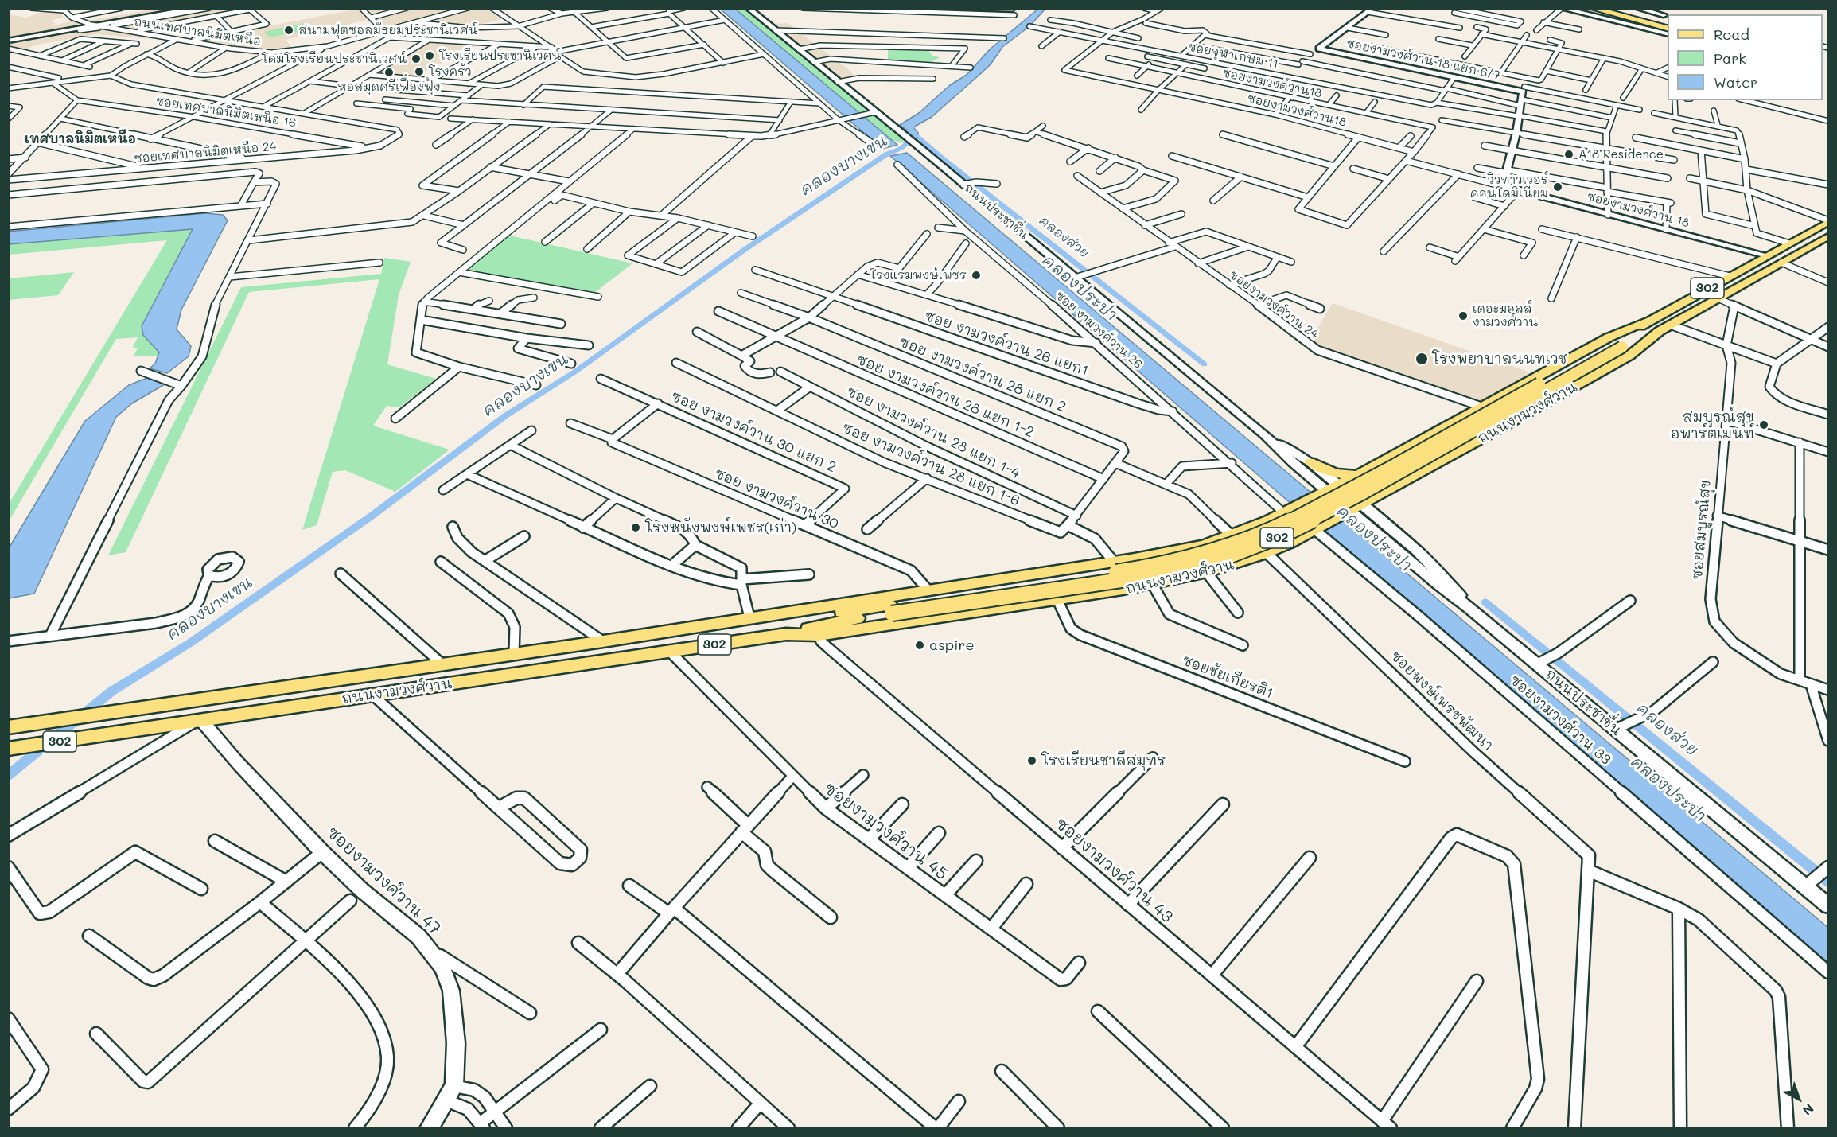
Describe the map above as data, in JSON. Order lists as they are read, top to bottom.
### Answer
{
  "streets": {
    "main road": ["302", "ถนนงามวงศ์วาน"],
    "street": [
      "ถนนเทศบาลนิมิตเหนือ",
      "ซอยจุฬาเกษม 11",
      "ซอยงามวงศ์วาน 18 แยก 6/7",
      "ซอยงามวงค์วาน18",
      "ซอยงามวงศ์วาน18",
      "ซอยเทศบาลนิมิตเหนือ 16",
      "ซอยเทศบาลนิมิตเหนือ 24",
      "ซอยงามวงศ์วาน 18",
      "ถนนประชาชื่น",
      "ซอยงามวงศ์วาน 24",
      "ซอย งามวงค์วาน 26",
      "ซอย งามวงค์วาน 26 แยก1",
      "ซอย งามวงค์วาน 28 แยก 2",
      "ซอย งามวงค์วาน 28 แยก 1-2",
      "ซอย งามวงค์วาน 30 แยก 2",
      "ซอย งามวงค์วาน 28 แยก 1-4",
      "ซอย งามวงค์วาน 28 แยก 1-6",
      "ซอย งามวงค์วาน 30",
      "ซอยสมบูรณ์สุข",
      "ซอยชัยเกียรติ1",
      "ซอยพงษ์เพรชพัฒนา",
      "ซอยงามวงศ์วาน 33",
      "ซอยงามวงศ์วาน 45",
      "ซอยงามวงศ์วาน 43",
      "ซอยงามวงศ์วาน 47"
    ]
  },
  "crossings": [
    ["ซอยจุฬาเกษม 11", "ซอยงามวงศ์วาน18"],
    ["ซอยงามวงค์วาน18", "ซอยงามวงศ์วาน18"],
    ["ซอยเทศบาลนิมิตเหนือ 16", "ซอยเทศบาลนิมิตเหนือ 24"],
    ["ซอยงามวงศ์วาน 18", "ถนนงามวงศ์วาน"],
    ["ถนนประชาชื่น", "ถนนงามวงศ์วาน"],
    ["ซอยงามวงศ์วาน 24", "ถนนงามวงศ์วาน"],
    ["ซอย งามวงค์วาน 26", "ซอย งามวงค์วาน 26 แยก1"],
    ["ซอย งามวงค์วาน 26", "ถนนงามวงศ์วาน"],
    ["ซอย งามวงค์วาน 28 แยก 2", "ซอย งามวงค์วาน 28 แยก 1-2"],
    ["ซอย งามวงค์วาน 28 แยก 2", "ซอย งามวงค์วาน 28 แยก 1-4"],
    ["ซอย งามวงค์วาน 28 แยก 2", "ซอย งามวงค์วาน 28 แยก 1-6"],
    ["ถนนงามวงศ์วาน", "ซอย งามวงค์วาน 30"],
    ["ถนนงามวงศ์วาน", "ซอยชัยเกียรติ1"],
    ["ถนนงามวงศ์วาน", "ซอยพงษ์เพรชพัฒนา"],
    ["ถนนงามวงศ์วาน", "ซอยงามวงศ์วาน 33"],
    ["ถนนงามวงศ์วาน", "ซอยงามวงศ์วาน 45"],
    ["ถนนงามวงศ์วาน", "ซอยงามวงศ์วาน 43"],
    ["ถนนงามวงศ์วาน", "ซอยงามวงศ์วาน 47"],
    ["ซอย งามวงค์วาน 30 แยก 2", "ซอย งามวงค์วาน 30"]
  ],
  "districts": ["เทศบาลนิมิตเหนือ"],
  "water": ["คลองบางเขน", "คลองส่วย", "คลองประปา"],
  "places": [
    "สนามฟุตซอลมัธยมประชานิเวศน์",
    "โรงเรียนประชานิเวศน์",
    "โดมโรงเรียนประชานิเวศน์",
    "โรงครัว",
    "หอสมุดศรีเฟื่องฟุ้ง",
    "A18 Residence",
    "วิวทาวเวอร์ คอนโดมิเนียม",
    "โรงแรมพงษ์เพชร",
    "เดอะมอลล์ งามวงศ์วาน",
    "โรงพยาบาลนนทเวช",
    "สมบูรณ์สุข อพาร์ตเมนท์",
    "โรงหนังพงษ์เพชร(เก่า)",
    "aspire",
    "โรงเรียนชาลีสมุทร"
  ],
  "legend": ["Road", "Park", "Water"],
  "north": "bottom right"
}
